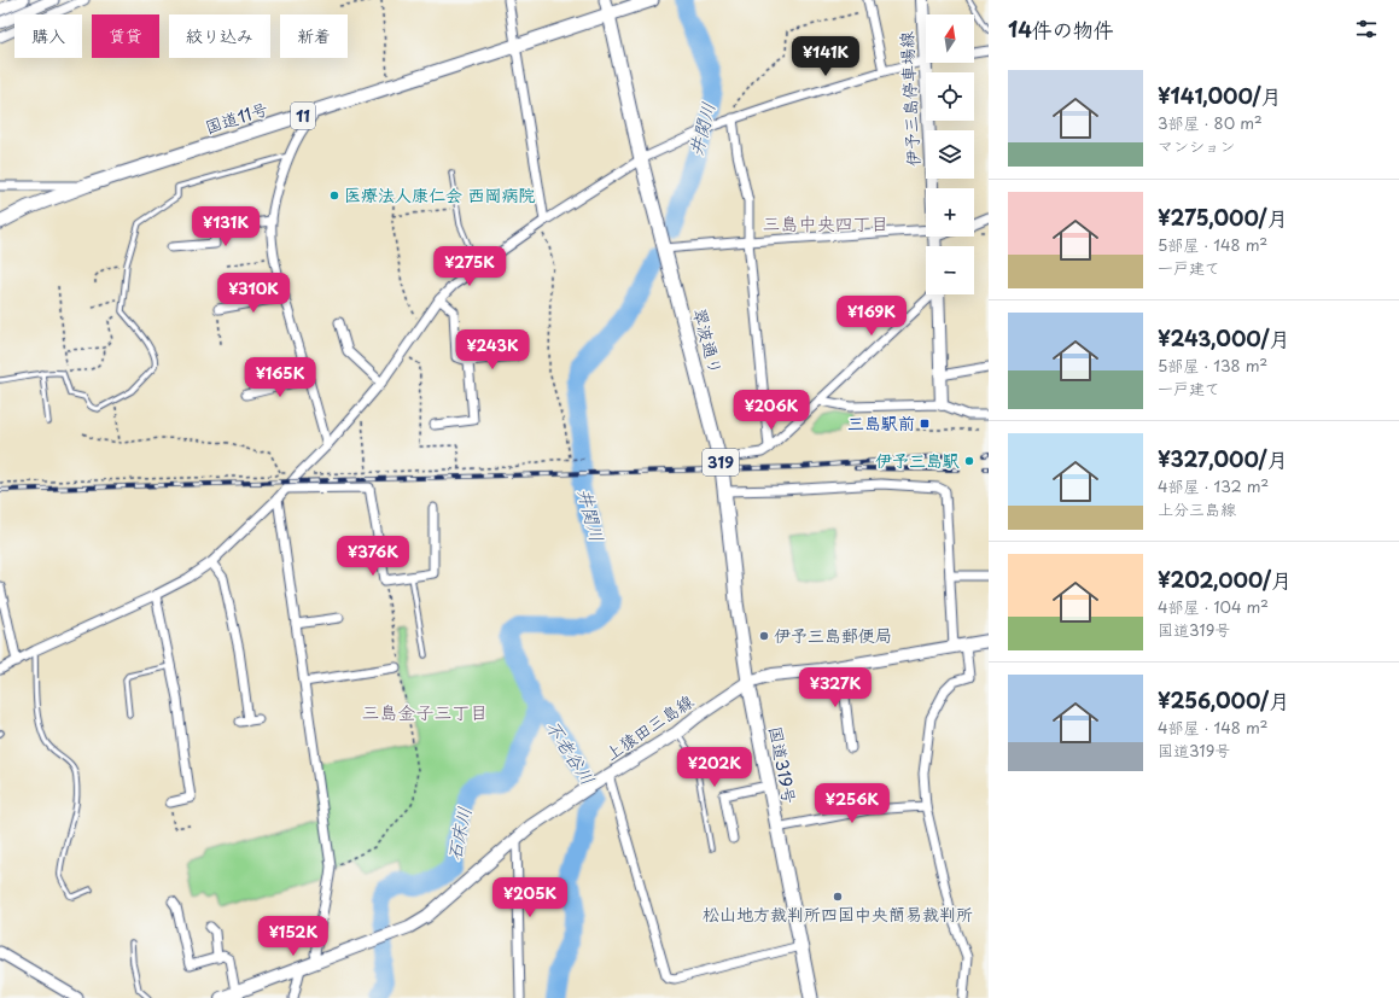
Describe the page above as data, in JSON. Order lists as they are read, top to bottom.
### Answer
{
  "streets": {
    "highway": [
      "11",
      "国道11号",
      "翠波通り",
      "319",
      "国道319号"
    ],
    "main road": ["伊予三島停車場線", "上猿田三島線"]
  },
  "crossings": [
    ["国道11号", "翠波通り"],
    ["翠波通り", "上猿田三島線"],
    ["翠波通り", "国道319号"],
    ["上猿田三島線", "国道319号"]
  ],
  "districts": ["三島中央四丁目", "三島金子三丁目"],
  "water": ["井関川", "不老谷川", "石床川"],
  "places": {
    "other": [
      "医療法人康仁会 西岡病院",
      "伊予三島駅",
      "伊予三島郵便局",
      "松山地方裁判所四国中央簡易裁判所"
    ],
    "transit": ["三島駅前"]
  },
  "north": "top",
  "page": {
    "heading": "14件の物件",
    "map_buttons": ["+", "−"],
    "chip": [
      "購入",
      "賃貸",
      "絞り込み",
      "新着"
    ],
    "price": [
      "¥141K",
      "¥131K",
      "¥275K",
      "¥310K",
      "¥169K",
      "¥243K",
      "¥165K",
      "¥206K",
      "¥376K",
      "¥327K",
      "¥202K",
      "¥256K",
      "¥205K",
      "¥152K"
    ],
    "list": [
      {
        "name": "¥141,000/月",
        "note": "3部屋 · 80 m² · マンション"
      },
      {
        "name": "¥275,000/月",
        "note": "5部屋 · 148 m² · 一戸建て"
      },
      {
        "name": "¥243,000/月",
        "note": "5部屋 · 138 m² · 一戸建て"
      },
      {
        "name": "¥327,000/月",
        "note": "4部屋 · 132 m² · 上分三島線"
      },
      {
        "name": "¥202,000/月",
        "note": "4部屋 · 104 m² · 国道319号"
      },
      {
        "name": "¥256,000/月",
        "note": "4部屋 · 148 m² · 国道319号"
      }
    ]
  }
}
